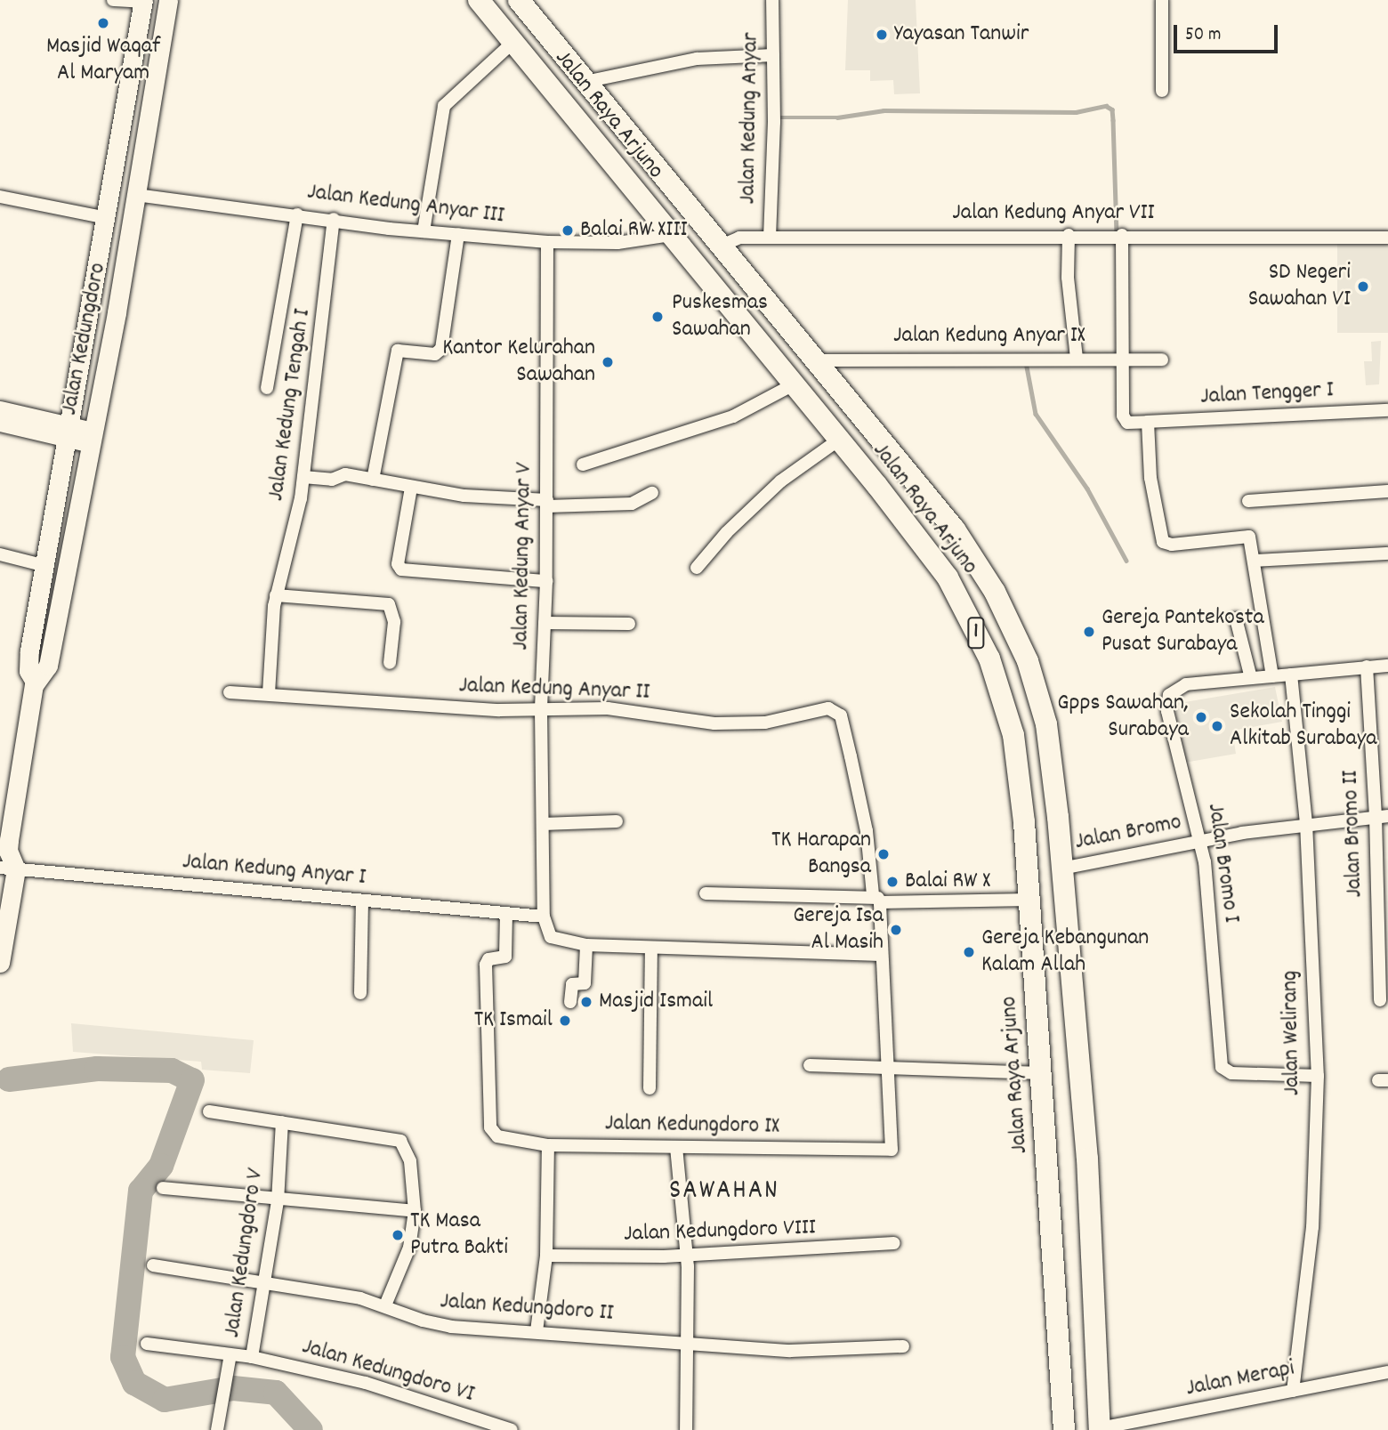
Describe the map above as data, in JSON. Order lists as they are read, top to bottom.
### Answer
{
  "streets": {
    "highway": ["Jalan Raya Arjuno", "1"],
    "main road": ["Jalan Kedungdoro"],
    "street": [
      "Jalan Kedung Anyar",
      "Jalan Kedung Anyar III",
      "Jalan Kedung Anyar VII",
      "Jalan Kedung Anyar IX",
      "Jalan Tengger I",
      "Jalan Kedung Tengah I",
      "Jalan Kedung Anyar V",
      "Jalan Kedung Anyar II",
      "Jalan Bromo",
      "Jalan Bromo II",
      "Jalan Bromo I",
      "Jalan Kedung Anyar I",
      "Jalan Welirang",
      "Jalan Kedungdoro IX",
      "Jalan Kedungdoro VIII",
      "Jalan Kedungdoro V",
      "Jalan Kedungdoro II",
      "Jalan Kedungdoro VI",
      "Jalan Merapi"
    ]
  },
  "crossings": [
    ["Jalan Raya Arjuno", "Jalan Kedung Anyar III"],
    ["Jalan Raya Arjuno", "Jalan Kedung Anyar VII"],
    ["Jalan Raya Arjuno", "Jalan Kedung Anyar IX"],
    ["Jalan Raya Arjuno", "Jalan Bromo"],
    ["Jalan Raya Arjuno", "Jalan Merapi"],
    ["Jalan Kedung Anyar", "Jalan Kedung Anyar VII"],
    ["Jalan Kedung Anyar III", "Jalan Kedungdoro"],
    ["Jalan Kedung Anyar III", "Jalan Kedung Tengah I"],
    ["Jalan Kedung Anyar III", "Jalan Kedung Anyar V"],
    ["Jalan Kedungdoro", "Jalan Kedung Anyar I"],
    ["Jalan Kedung Tengah I", "Jalan Kedung Anyar II"],
    ["Jalan Kedung Anyar V", "Jalan Kedung Anyar II"],
    ["Jalan Kedung Anyar V", "Jalan Kedung Anyar I"],
    ["Jalan Kedung Anyar II", "Jalan Kedungdoro IX"],
    ["Jalan Bromo", "Jalan Bromo II"],
    ["Jalan Bromo", "Jalan Bromo I"],
    ["Jalan Bromo", "Jalan Welirang"],
    ["Jalan Bromo II", "Jalan Bromo I"],
    ["Jalan Bromo I", "Jalan Welirang"],
    ["Jalan Kedung Anyar I", "Jalan Kedungdoro IX"],
    ["Jalan Welirang", "Jalan Merapi"],
    ["Jalan Kedungdoro V", "Jalan Kedungdoro II"],
    ["Jalan Kedungdoro V", "Jalan Kedungdoro VI"]
  ],
  "districts": ["SAWAHAN"],
  "places": [
    "Masjid Waqaf Al Maryam",
    "Yayasan Tanwir",
    "Balai RW XIII",
    "SD Negeri Sawahan VI",
    "Puskesmas Sawahan",
    "Kantor Kelurahan Sawahan",
    "Gereja Pantekosta Pusat Surabaya",
    "Gpps Sawahan, Surabaya",
    "Sekolah Tinggi Alkitab Surabaya",
    "TK Harapan Bangsa",
    "Balai RW X",
    "Gereja Isa Al Masih",
    "Gereja Kebangunan Kalam Allah",
    "Masjid Ismail",
    "TK Ismail",
    "TK Masa Putra Bakti"
  ],
  "scale_bar": "50 m"
}
